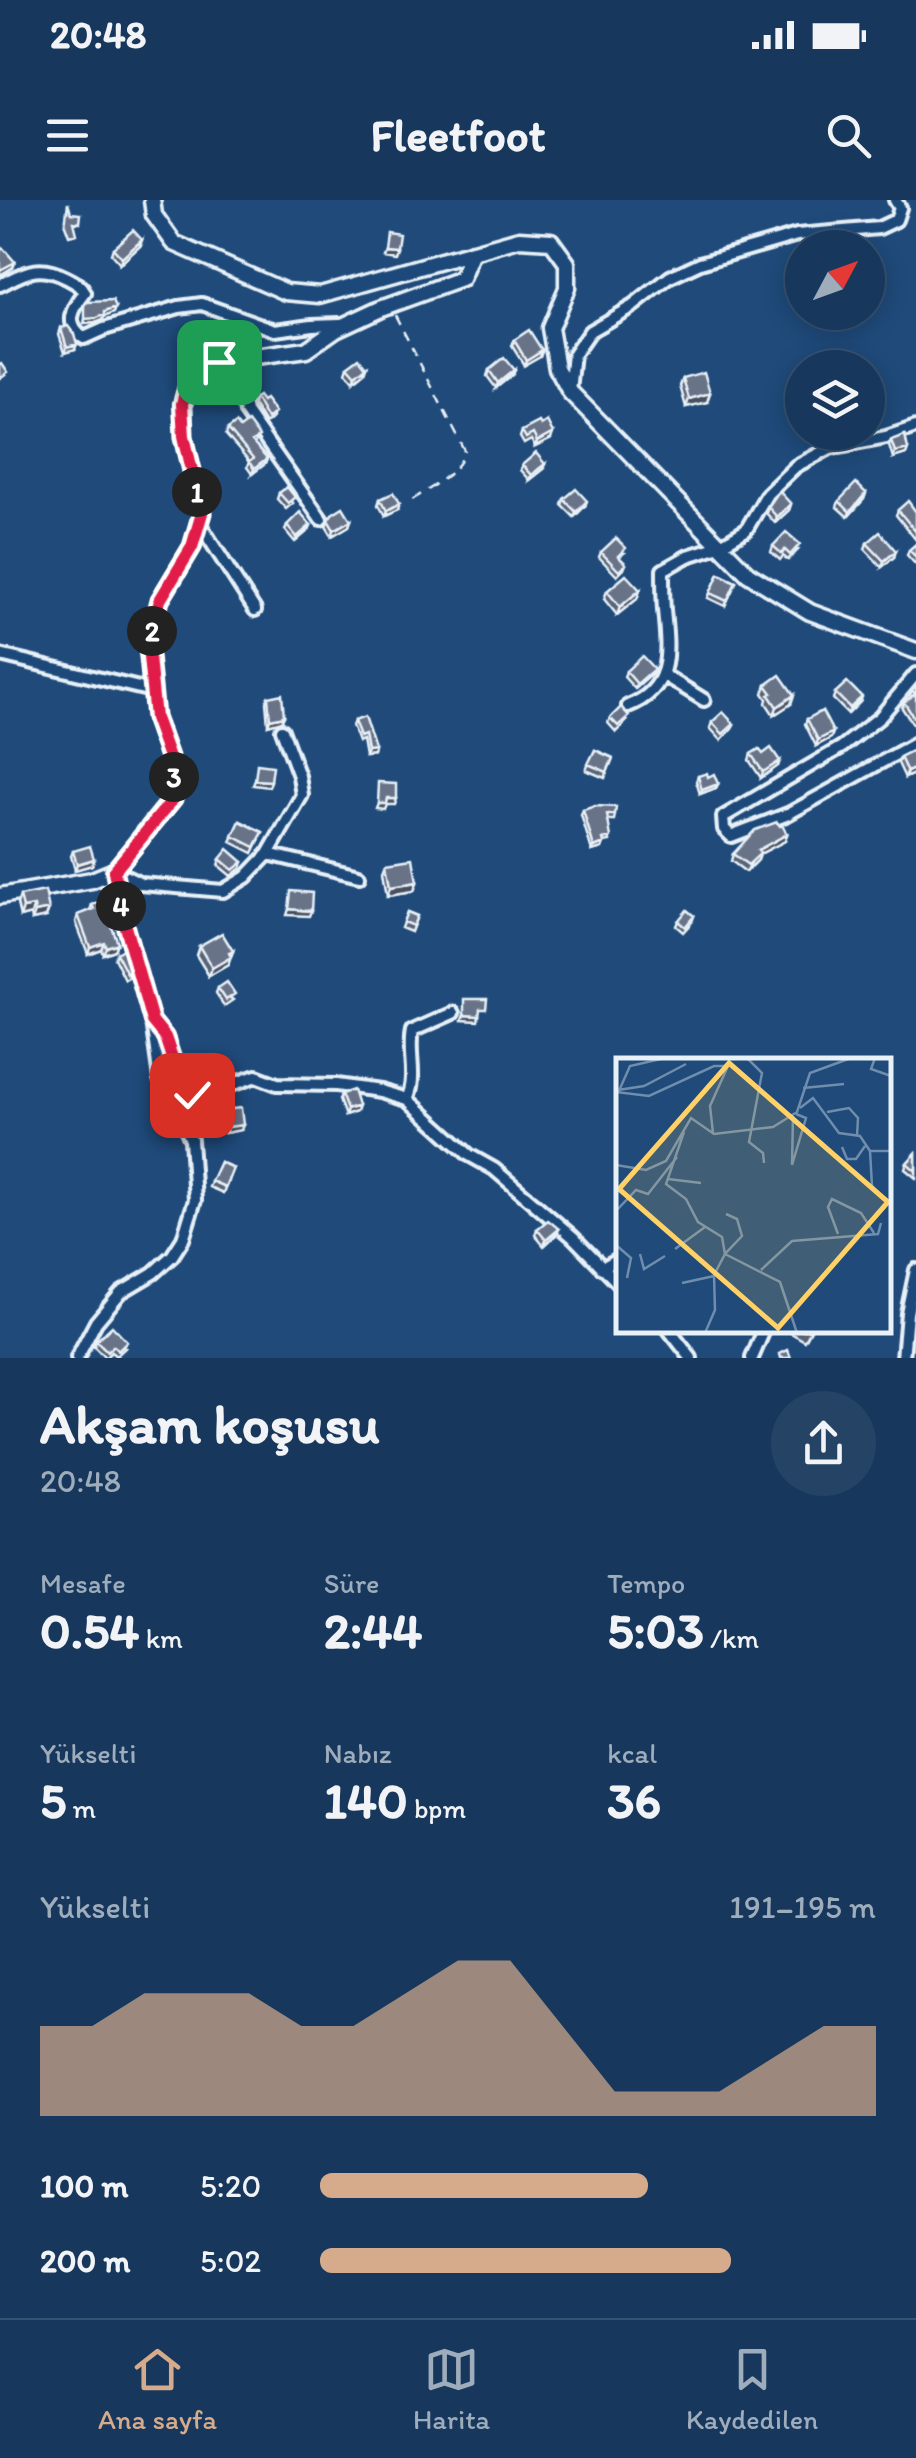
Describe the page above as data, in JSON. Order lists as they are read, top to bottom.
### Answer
{
  "north": "top right",
  "page": {
    "status": "20:48",
    "header": "Fleetfoot",
    "pins": [
      "1",
      "2",
      "3",
      "4"
    ],
    "heading": ["Akşam koşusu", "20:48"],
    "stats": [
      ["Mesafe", "0.54 km"],
      ["Süre", "2:44"],
      ["Tempo", "5:03 /km"],
      ["Yükselti", "5 m"],
      ["Nabız", "140 bpm"],
      ["kcal", "36"]
    ],
    "chart": ["Yükselti", "191–195 m"],
    "list": [
      {
        "name": "100 m",
        "note": "5:20"
      },
      {
        "name": "200 m",
        "note": "5:02"
      }
    ],
    "tabs": ["Ana sayfa", "Harita", "Kaydedilen"]
  }
}
